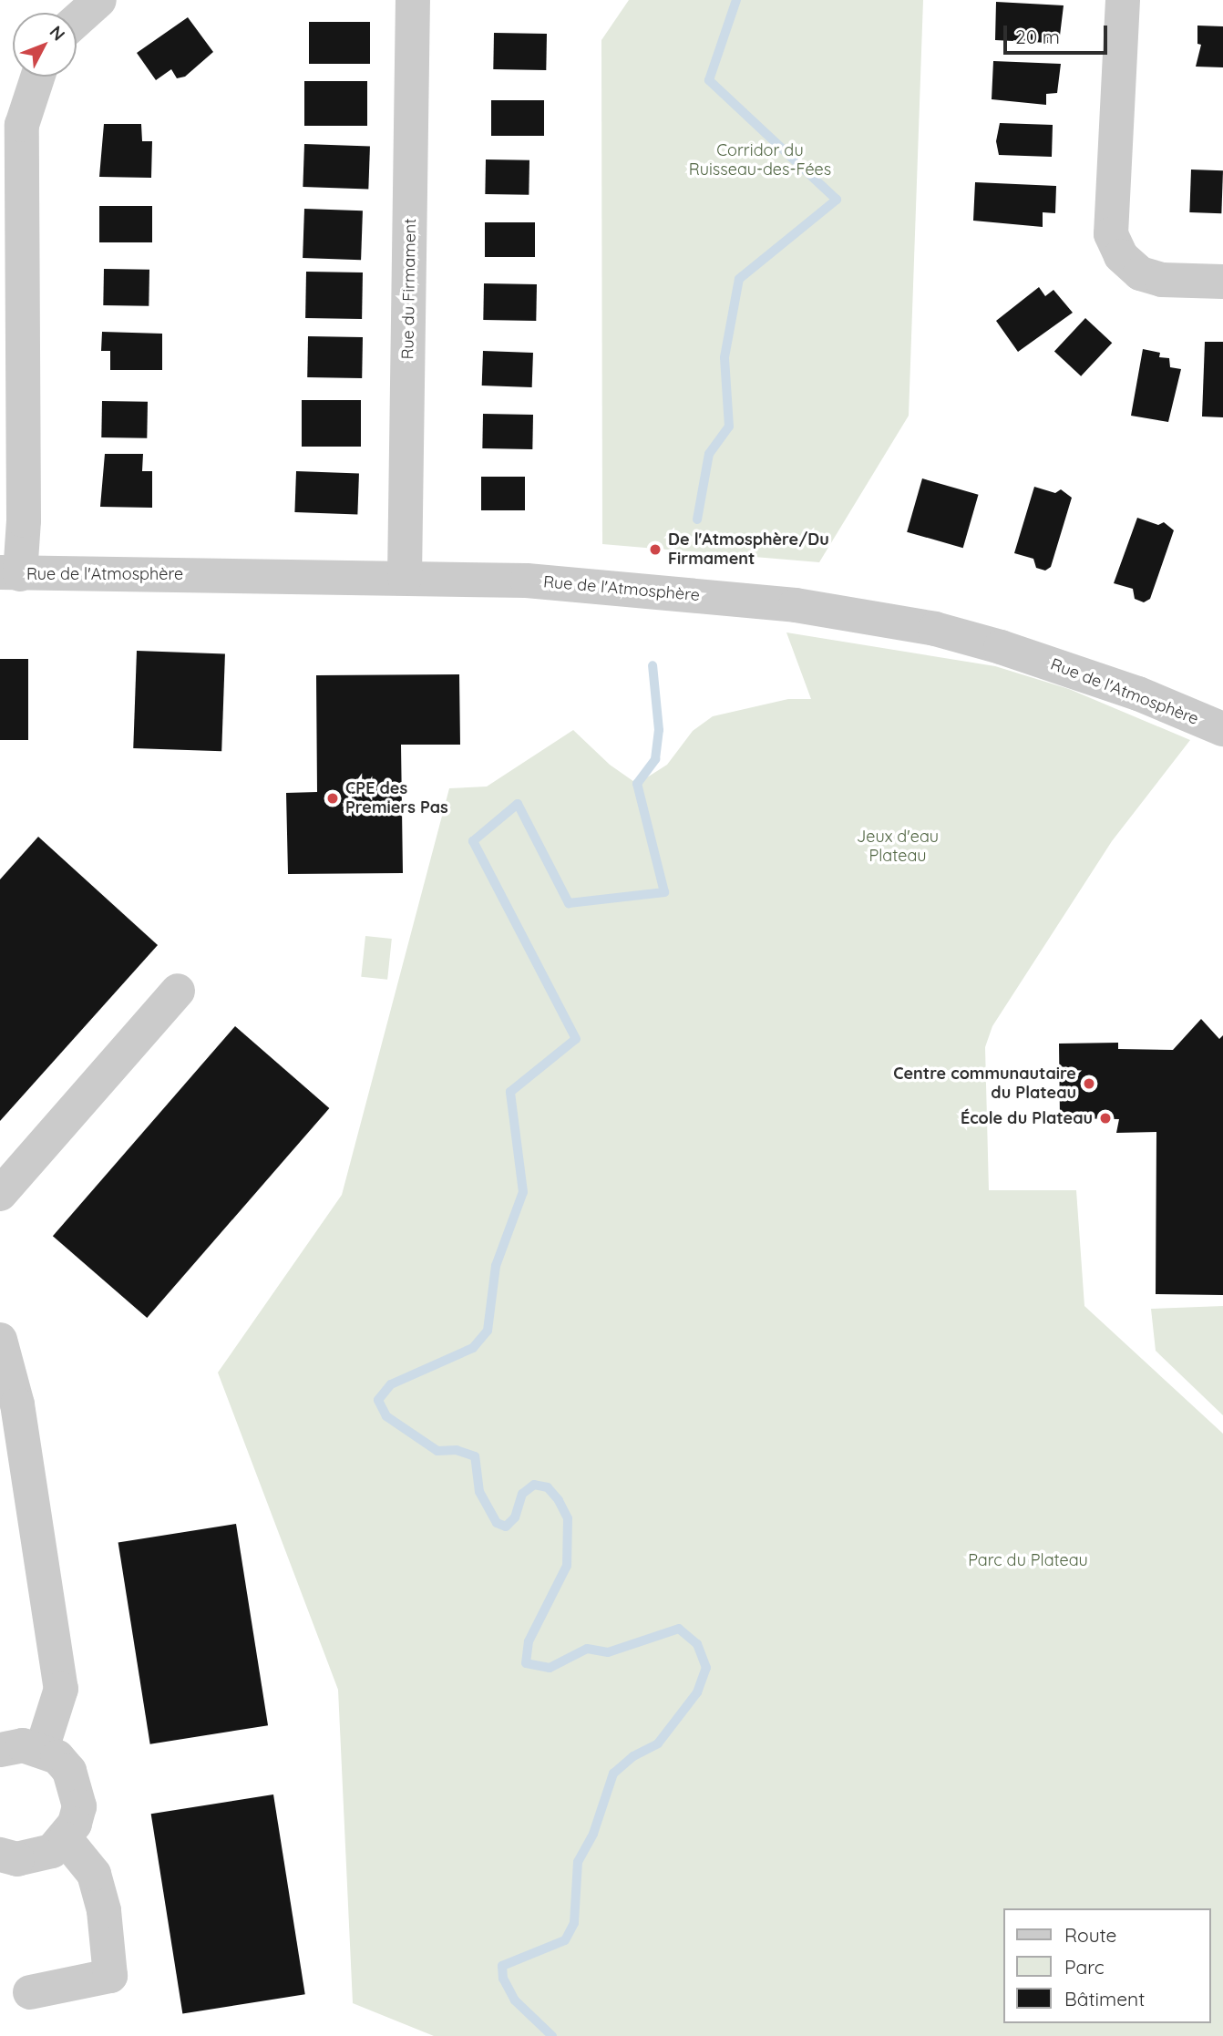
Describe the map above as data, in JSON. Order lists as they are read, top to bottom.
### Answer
{
  "streets": {
    "street": ["Rue du Firmament", "Rue de l'Atmosphère"]
  },
  "crossings": [
    ["Rue du Firmament", "Rue de l'Atmosphère"]
  ],
  "parks": ["Corridor du Ruisseau-des-Fées", "Jeux d'eau Plateau", "Parc du Plateau"],
  "places": [
    "De l'Atmosphère/Du Firmament",
    "CPE des Premiers Pas",
    "Centre communautaire du Plateau",
    "École du Plateau"
  ],
  "legend": ["Route", "Parc", "Bâtiment"],
  "scale_bar": "20 m",
  "north": "top right"
}
